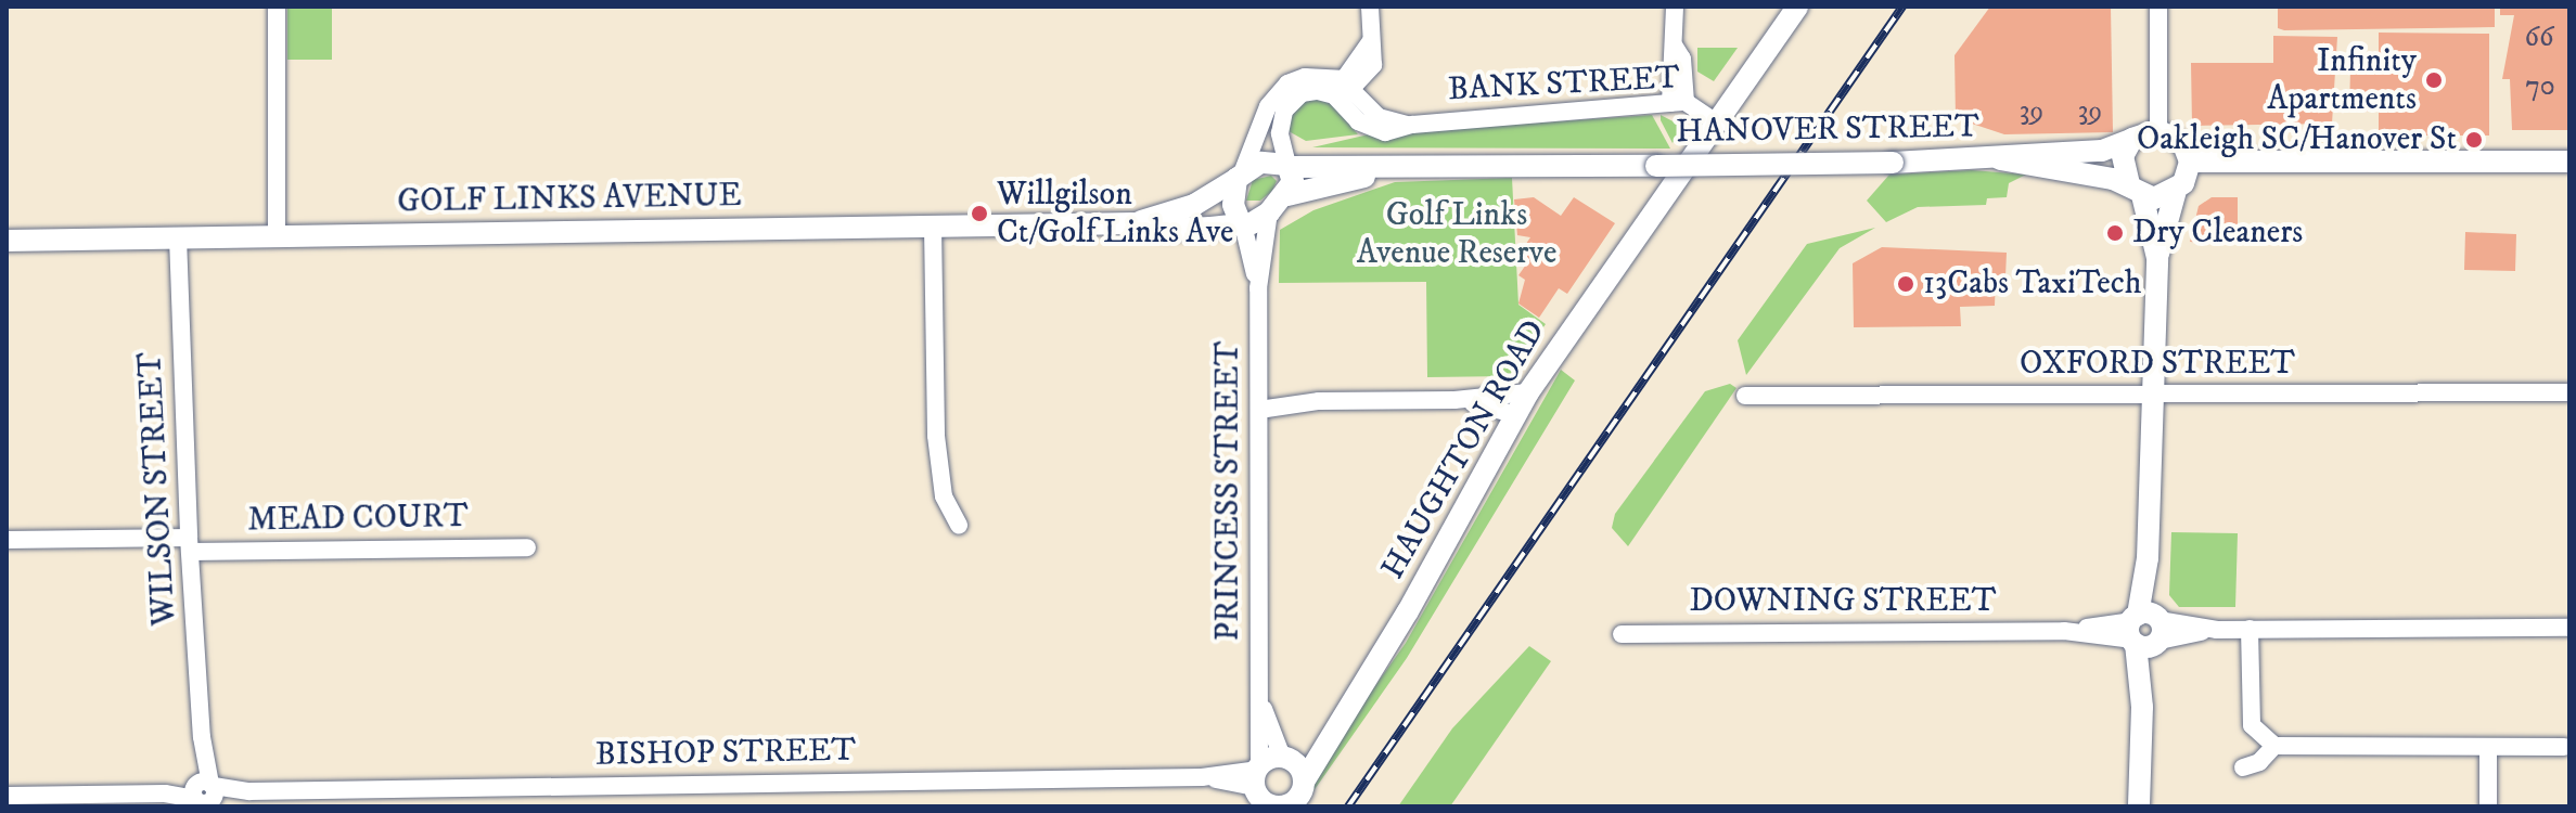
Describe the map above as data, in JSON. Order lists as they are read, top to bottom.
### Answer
{
  "streets": {
    "street": [
      "BANK STREET",
      "HANOVER STREET",
      "GOLF LINKS AVENUE",
      "OXFORD STREET",
      "HAUGHTON ROAD",
      "WILSON STREET",
      "PRINCESS STREET",
      "MEAD COURT",
      "DOWNING STREET",
      "BISHOP STREET"
    ]
  },
  "crossings": [
    ["BANK STREET", "HAUGHTON ROAD"],
    ["GOLF LINKS AVENUE", "WILSON STREET"],
    ["GOLF LINKS AVENUE", "PRINCESS STREET"],
    ["HAUGHTON ROAD", "PRINCESS STREET"],
    ["HAUGHTON ROAD", "BISHOP STREET"],
    ["WILSON STREET", "MEAD COURT"],
    ["WILSON STREET", "BISHOP STREET"],
    ["PRINCESS STREET", "BISHOP STREET"]
  ],
  "parks": ["Golf Links Avenue Reserve"],
  "places": [
    "Infinity Apartments",
    "Oakleigh SC/Hanover St",
    "Willgilson Ct/Golf Links Ave",
    "Dry Cleaners",
    "13Cabs TaxiTech"
  ],
  "house_numbers": [
    "66",
    "70",
    "39",
    "39"
  ]
}
